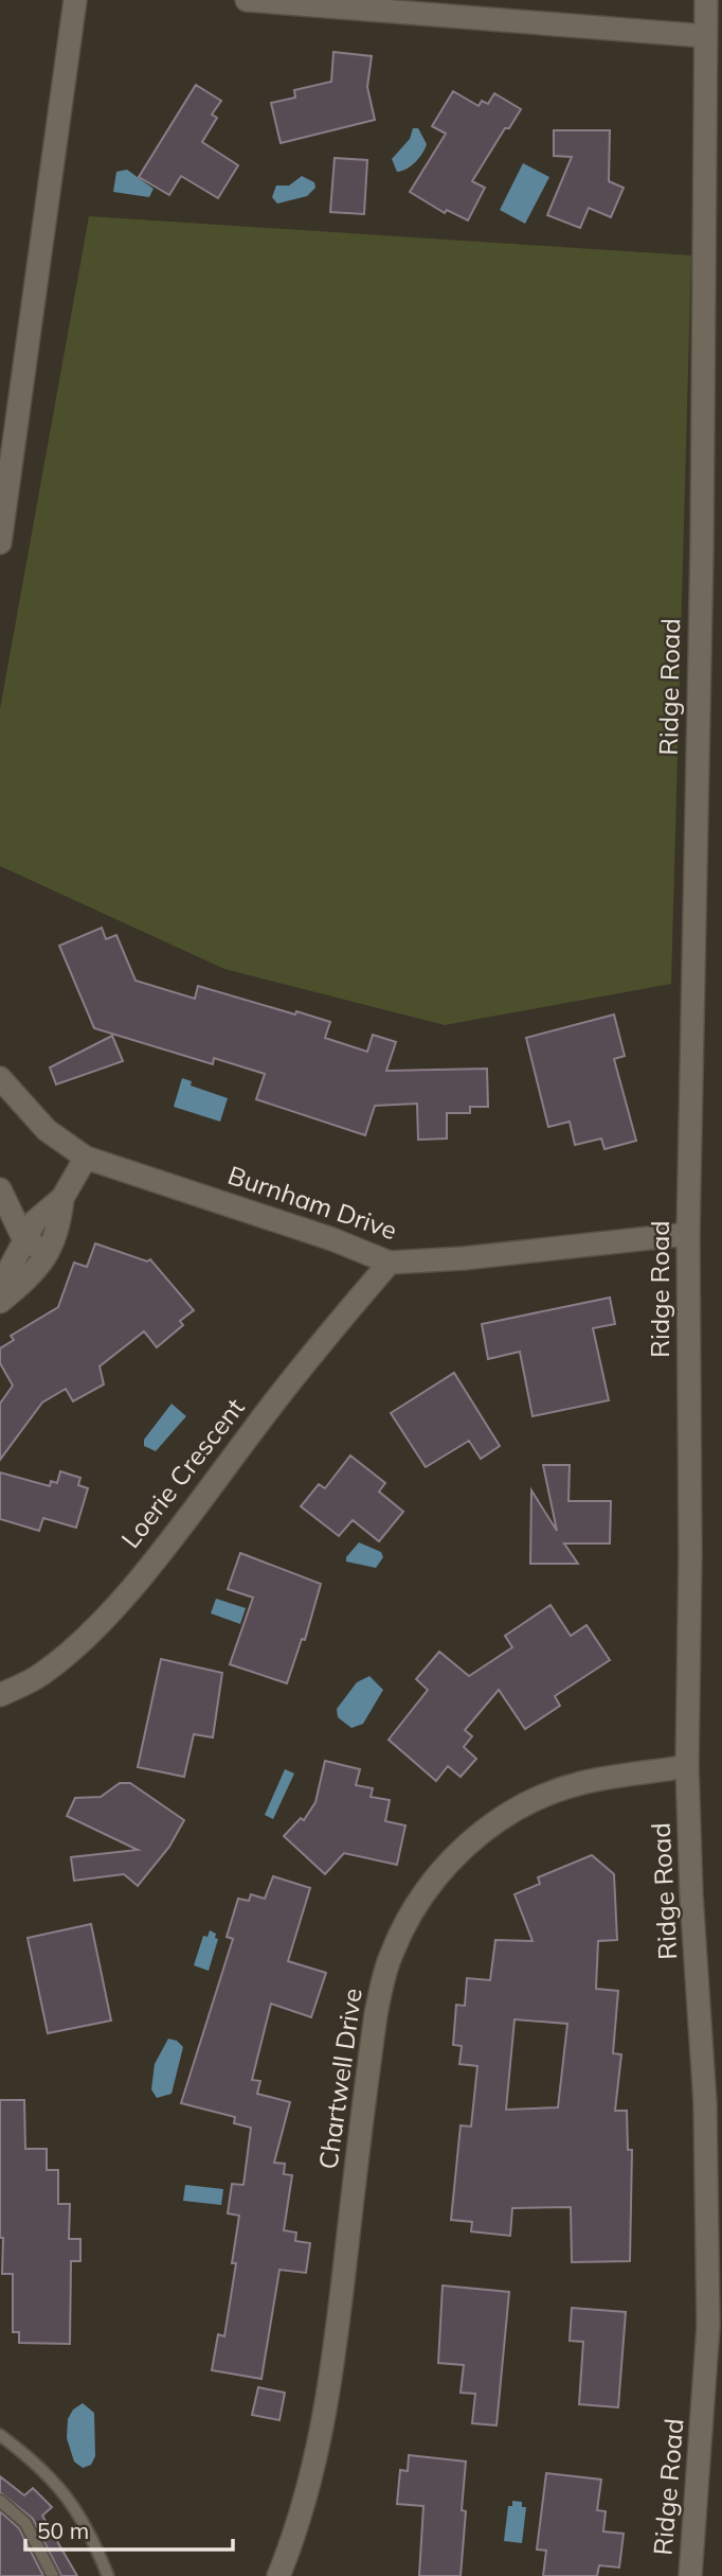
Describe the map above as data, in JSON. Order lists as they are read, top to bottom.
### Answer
{
  "streets": {
    "street": [
      "Ridge Road",
      "Burnham Drive",
      "Loerie Crescent",
      "Chartwell Drive"
    ]
  },
  "crossings": [
    ["Ridge Road", "Burnham Drive"],
    ["Ridge Road", "Chartwell Drive"],
    ["Burnham Drive", "Loerie Crescent"]
  ],
  "scale_bar": "50 m"
}
